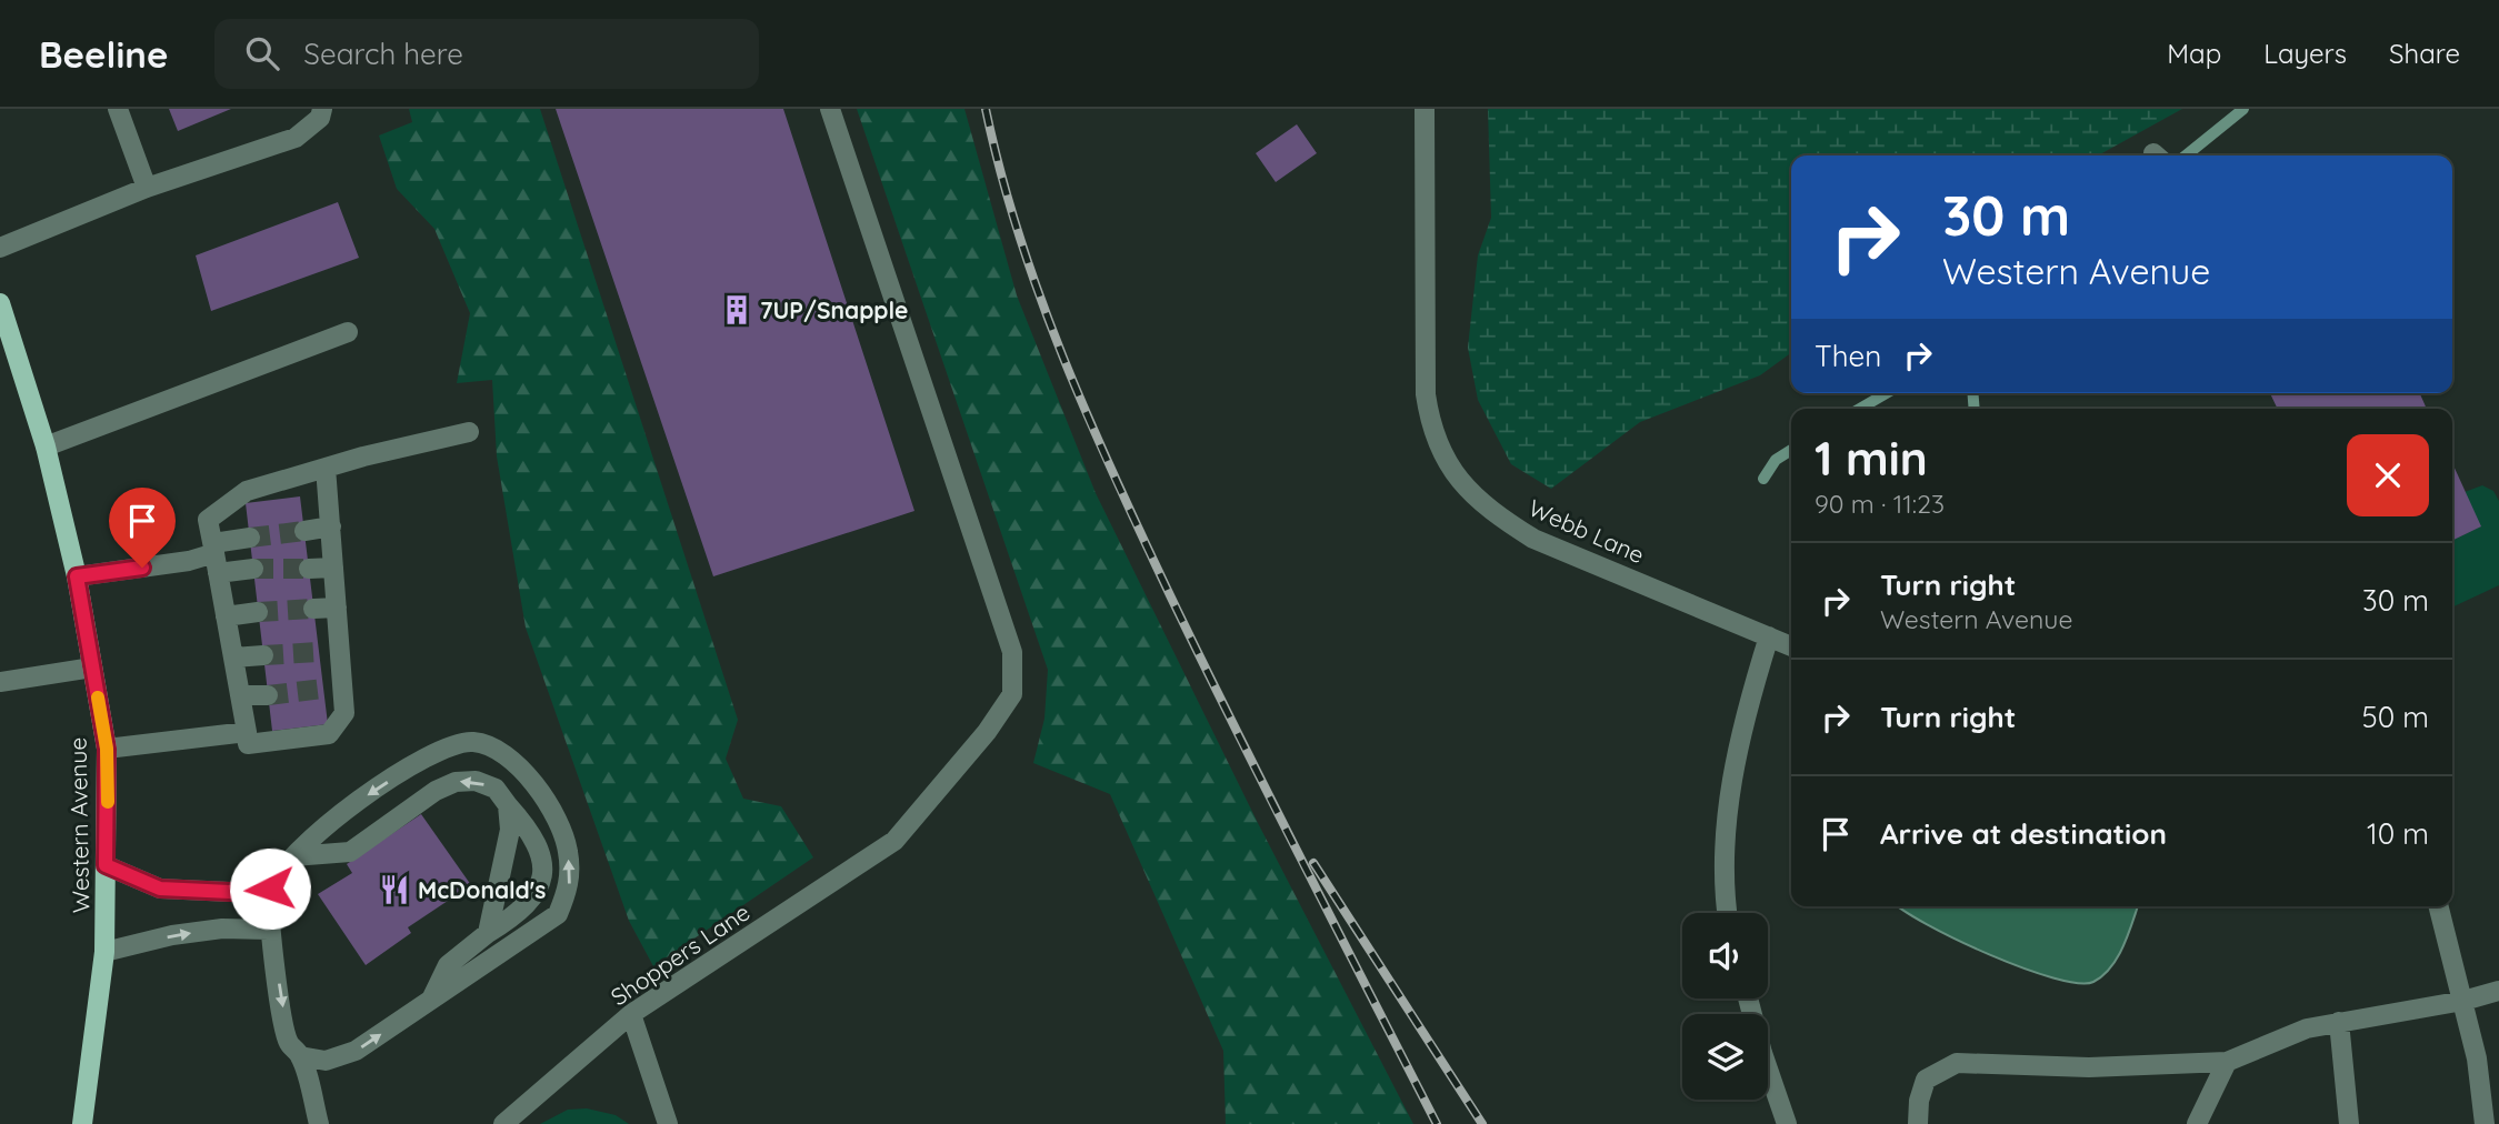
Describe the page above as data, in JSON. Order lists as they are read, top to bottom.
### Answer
{
  "streets": {
    "main road": ["Western Avenue"],
    "street": ["Webb Lane", "Shoppers Lane"]
  },
  "places": {
    "building": ["7UP/Snapple"],
    "restaurant": ["McDonald's"]
  },
  "page": {
    "header": "Beeline",
    "search": "Search here",
    "nav": ["Map", "Layers", "Share"],
    "turn": ["30 m", "Western Avenue"],
    "then": "Then",
    "heading": ["1 min", "90 m · 11:23"],
    "list": [
      {
        "name": "Turn right",
        "note": "Western Avenue",
        "value": "30 m"
      },
      {
        "name": "Turn right",
        "value": "50 m"
      },
      {
        "name": "Arrive at destination",
        "value": "10 m"
      }
    ]
  }
}
